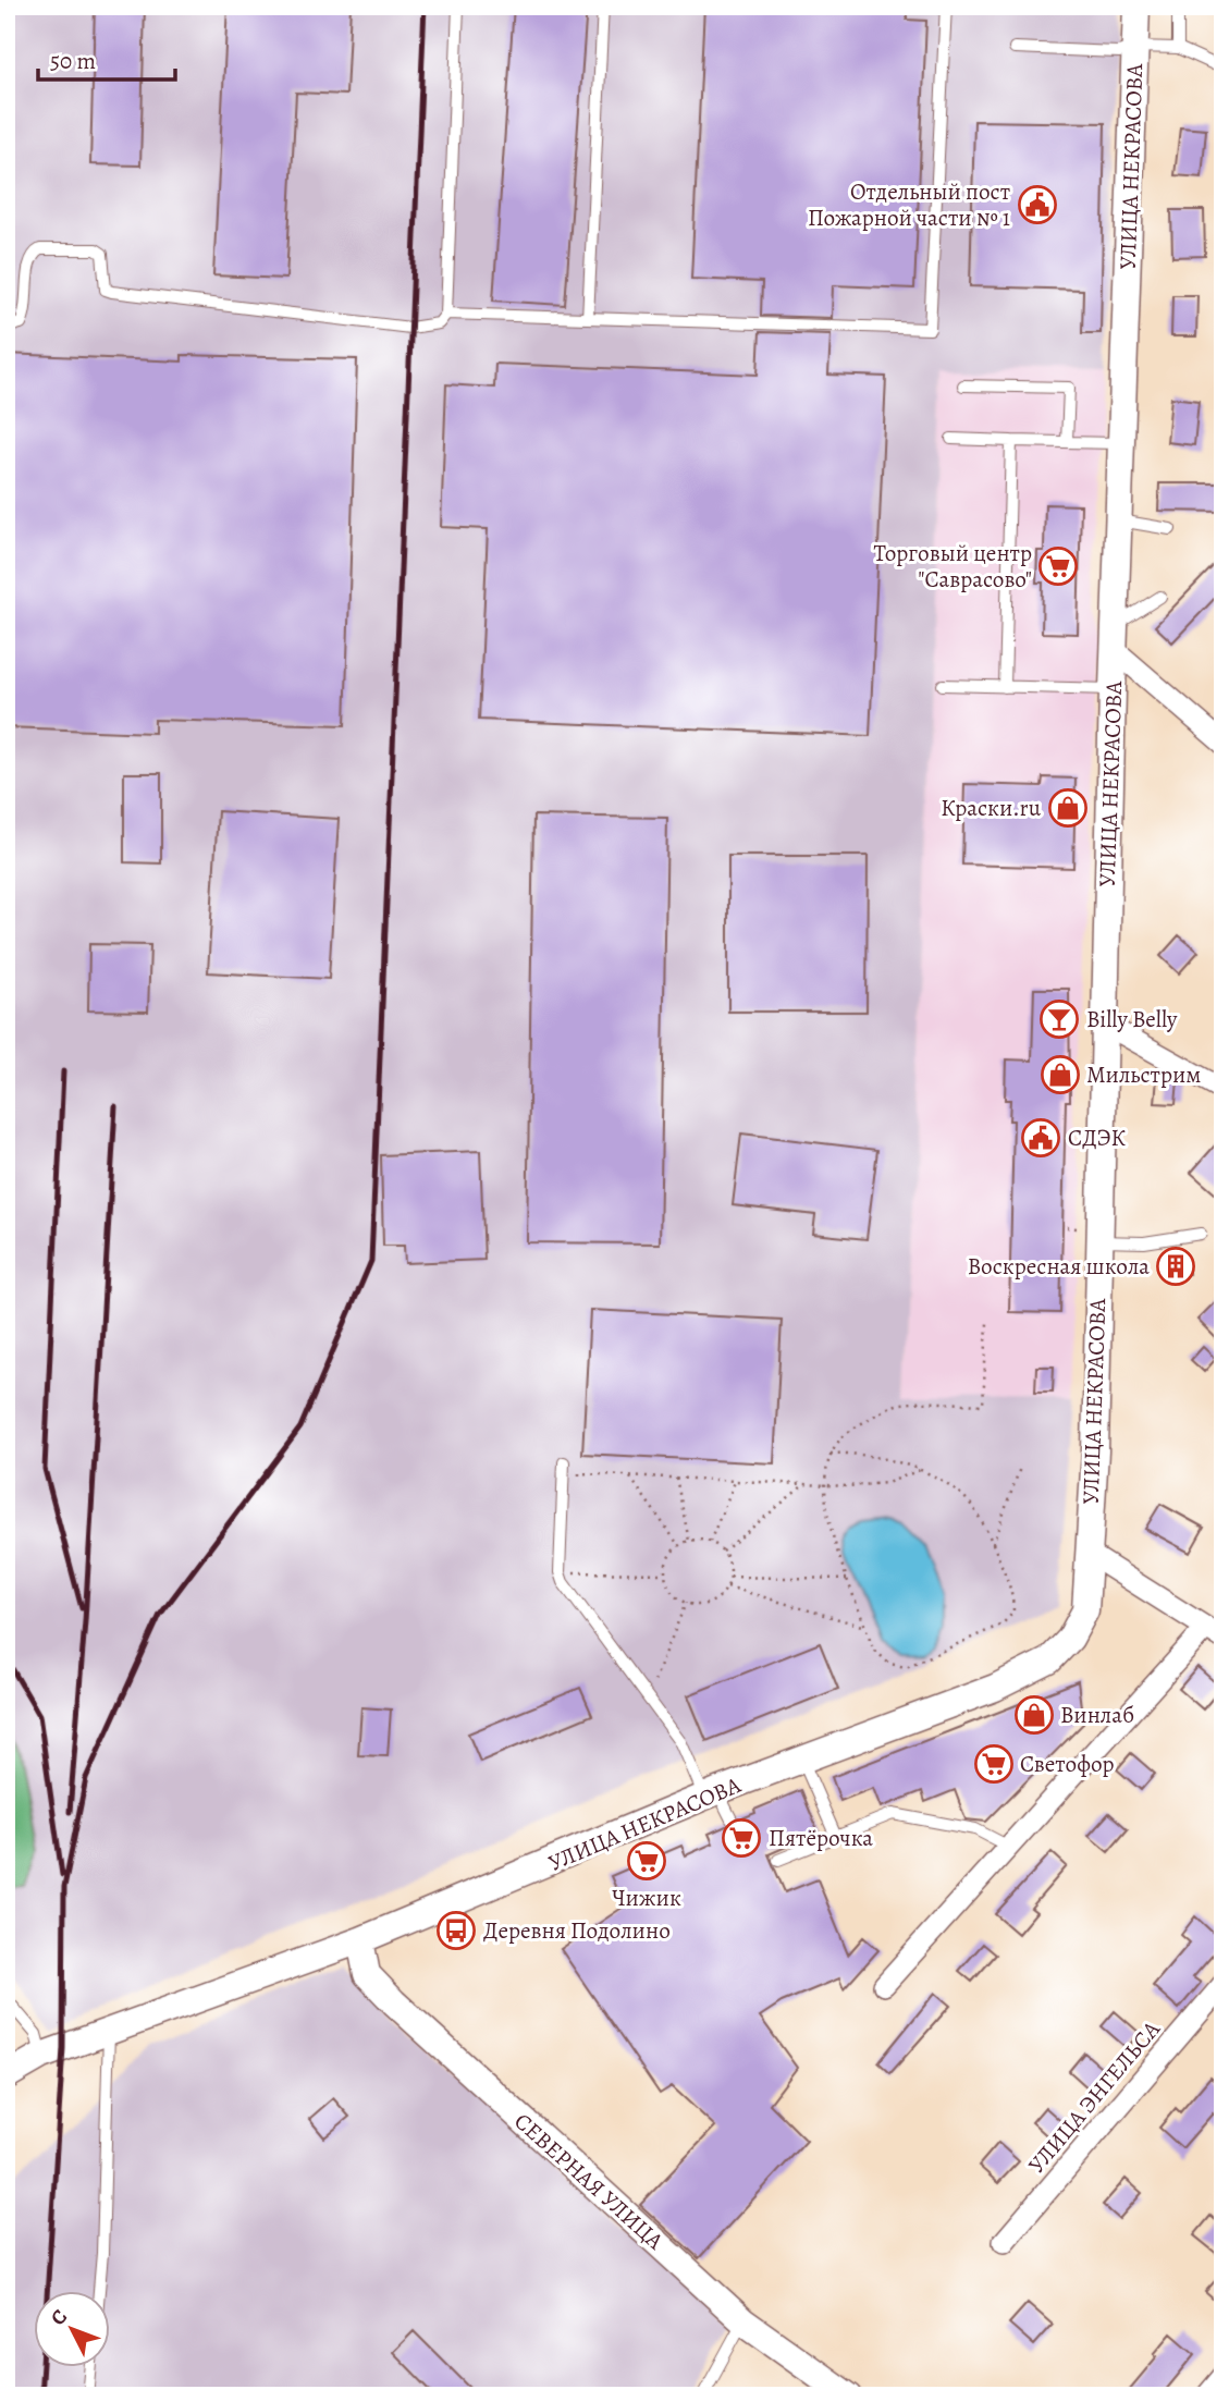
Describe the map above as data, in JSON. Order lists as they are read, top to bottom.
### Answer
{
  "streets": {
    "street": ["УЛИЦА НЕКРАСОВА", "УЛИЦА ЭНГЕЛЬСА", "СЕВЕРНАЯ УЛИЦА"]
  },
  "crossings": [
    ["УЛИЦА НЕКРАСОВА", "СЕВЕРНАЯ УЛИЦА"]
  ],
  "places": {
    "public building": ["Отдельный пост Пожарной части № 1", "СДЭК"],
    "supermarket": [
      "Торговый центр \"Саврасово\"",
      "Светофор",
      "Пятёрочка",
      "Чижик"
    ],
    "shop": ["Краски.ru", "Мильстрим", "Винлаб"],
    "bar": ["Billy Belly"],
    "building": ["Воскресная школа"],
    "bus stop": ["Деревня Подолино"]
  },
  "scale_bar": "50 m",
  "north": "top left"
}
